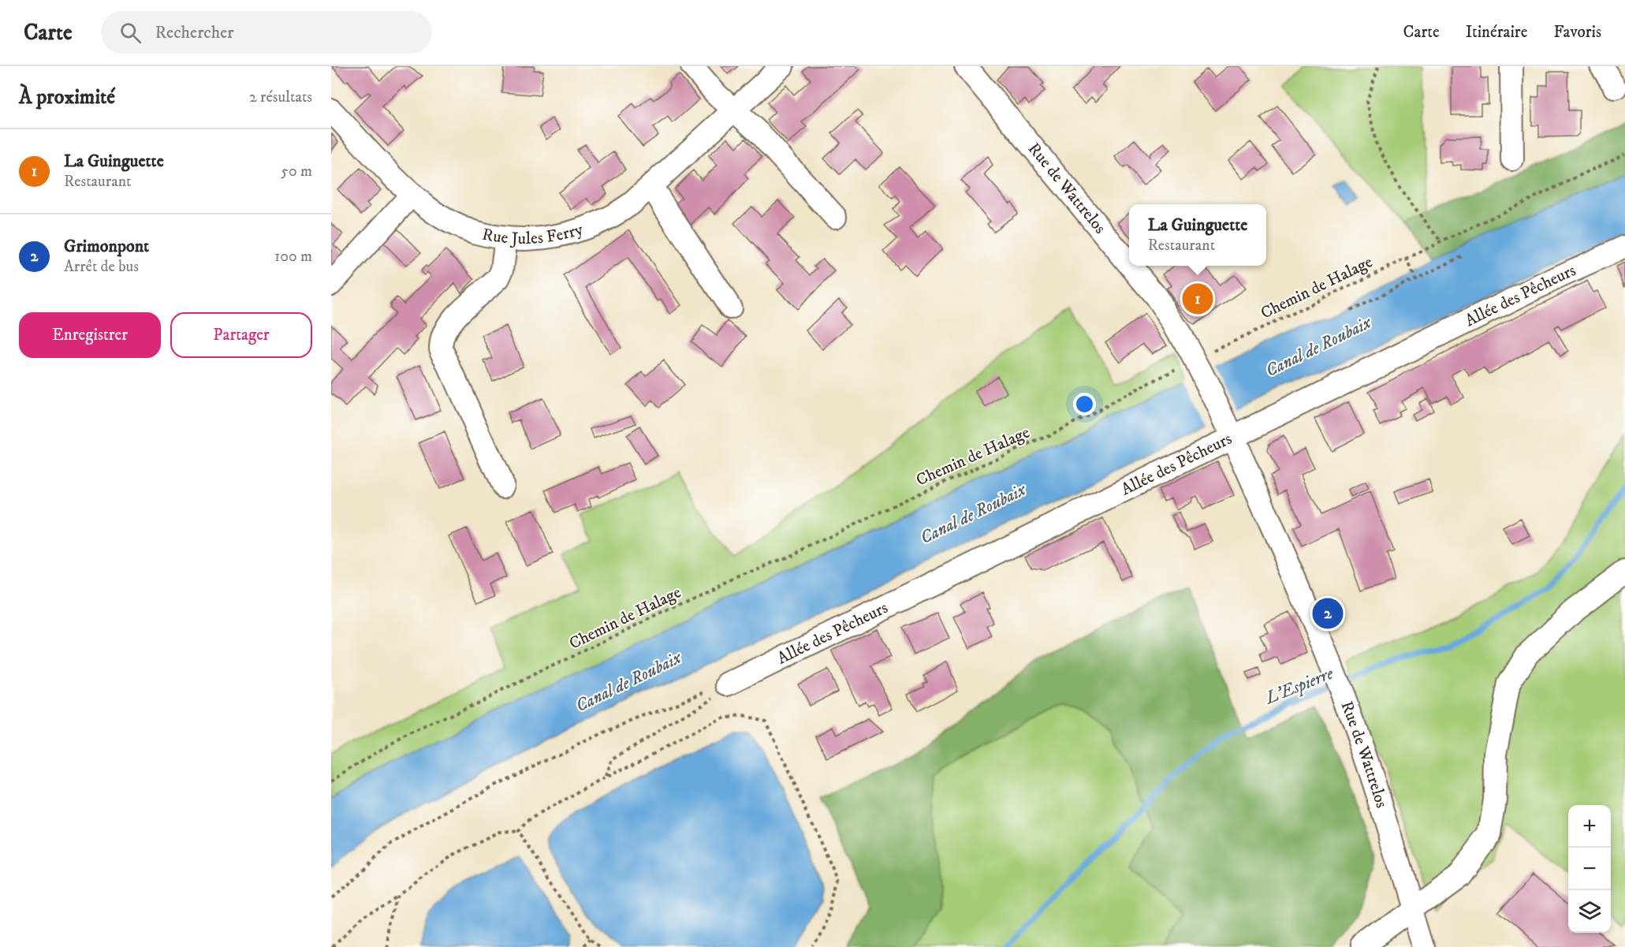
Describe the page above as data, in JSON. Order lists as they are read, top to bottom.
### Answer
{
  "streets": {
    "street": ["Rue de Wattrelos", "Rue Jules Ferry", "Allée des Pêcheurs"],
    "path": ["Chemin de Halage"]
  },
  "crossings": [
    ["Rue de Wattrelos", "Chemin de Halage"],
    ["Rue de Wattrelos", "Allée des Pêcheurs"]
  ],
  "water": ["Canal de Roubaix", "L'Espierre"],
  "page": {
    "header": "Carte",
    "search": "Rechercher",
    "nav": ["Carte", "Itinéraire", "Favoris"],
    "heading": ["À proximité", "2 résultats"],
    "list": [
      {
        "mark": "1",
        "name": "La Guinguette",
        "note": "Restaurant",
        "value": "50 m"
      },
      {
        "mark": "2",
        "name": "Grimonpont",
        "note": "Arrêt de bus",
        "value": "100 m"
      }
    ],
    "popup": ["La Guinguette", "Restaurant"],
    "pins": ["1", "2"],
    "buttons": ["Enregistrer", "Partager"],
    "map_buttons": ["+", "−"]
  }
}
